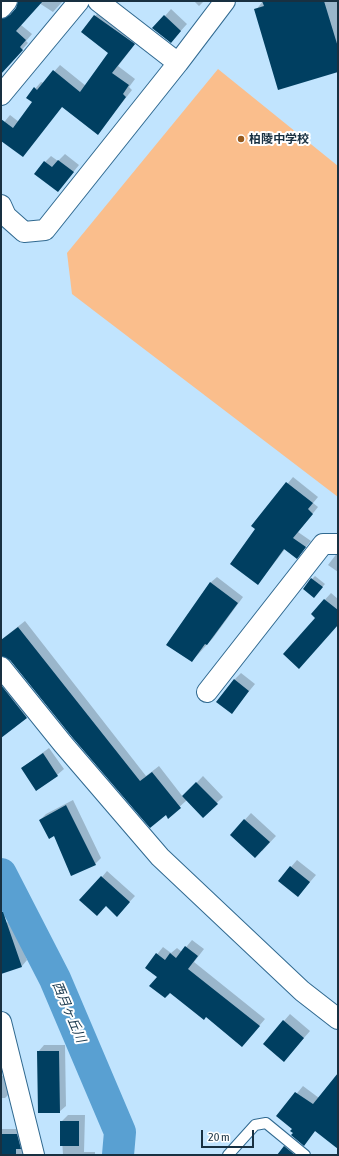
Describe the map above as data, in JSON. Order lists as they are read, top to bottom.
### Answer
{
  "water": ["西月ヶ丘川"],
  "places": ["柏陵中学校"],
  "scale_bar": "20 m"
}
